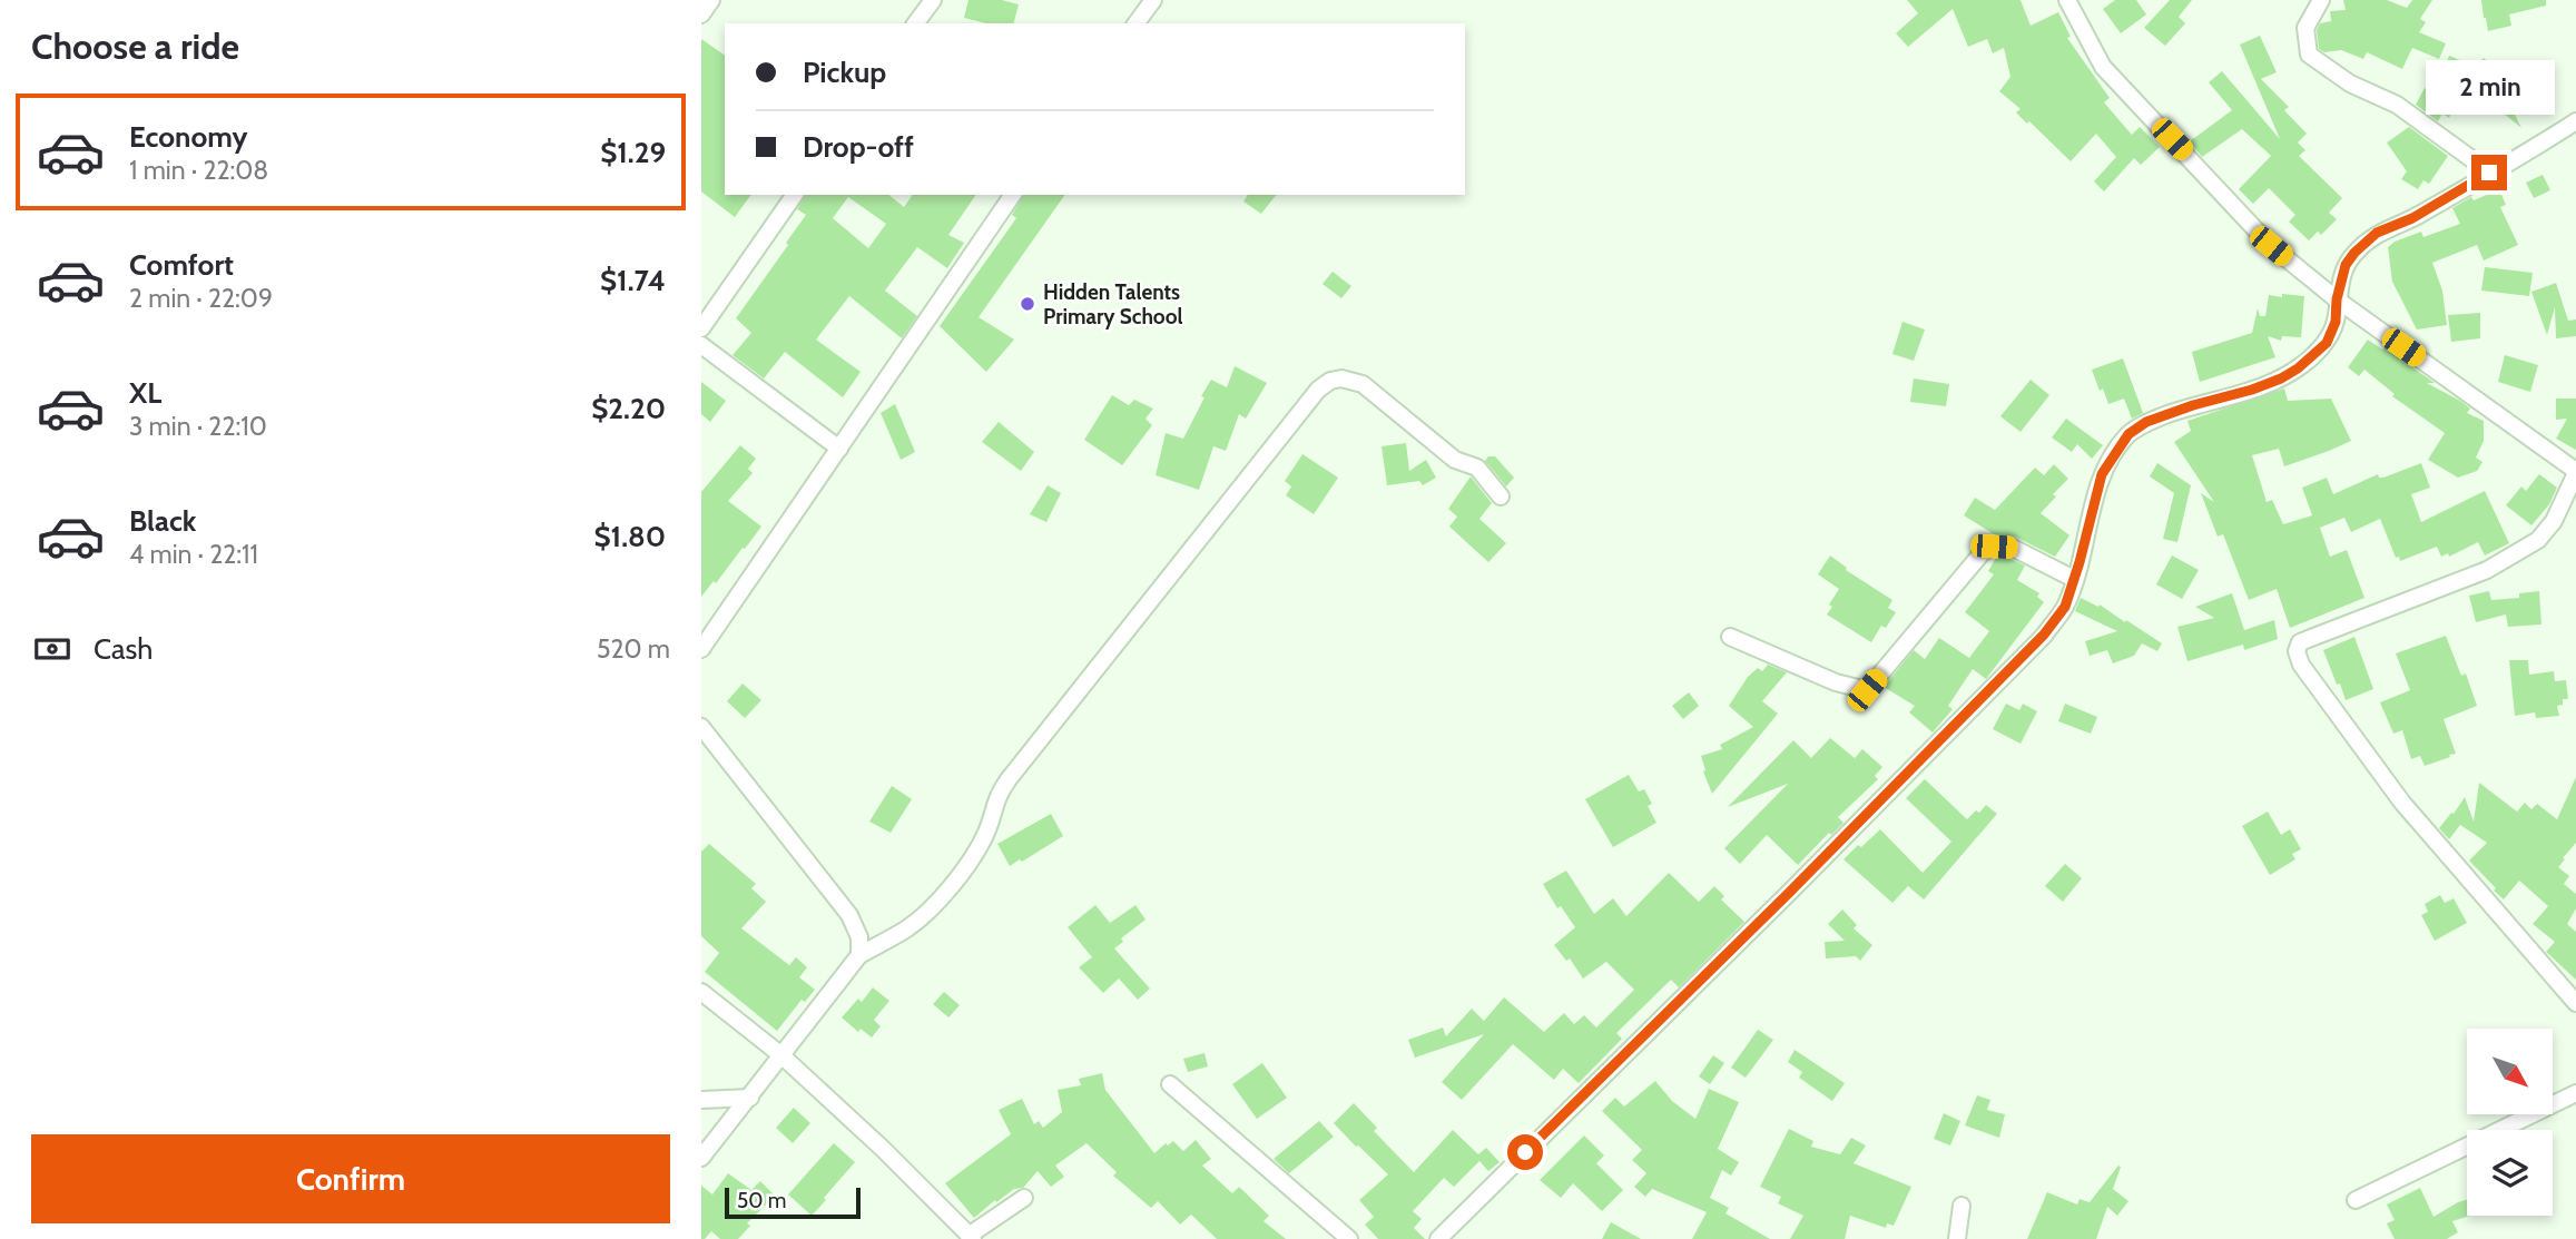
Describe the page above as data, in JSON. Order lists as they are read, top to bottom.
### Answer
{
  "places": ["Hidden Talents Primary School"],
  "scale_bar": "50 m",
  "north": "bottom right",
  "page": {
    "heading": "Choose a ride",
    "banner": ["Pickup", "Drop-off"],
    "bubble": "2 min",
    "list": [
      {
        "name": "Economy",
        "note": "1 min · 22:08",
        "value": "$1.29"
      },
      {
        "name": "Comfort",
        "note": "2 min · 22:09",
        "value": "$1.74"
      },
      {
        "name": "XL",
        "note": "3 min · 22:10",
        "value": "$2.20"
      },
      {
        "name": "Black",
        "note": "4 min · 22:11",
        "value": "$1.80"
      }
    ],
    "pay": ["Cash", "520 m"],
    "buttons": "Confirm",
    "scale": "50 m"
  }
}
